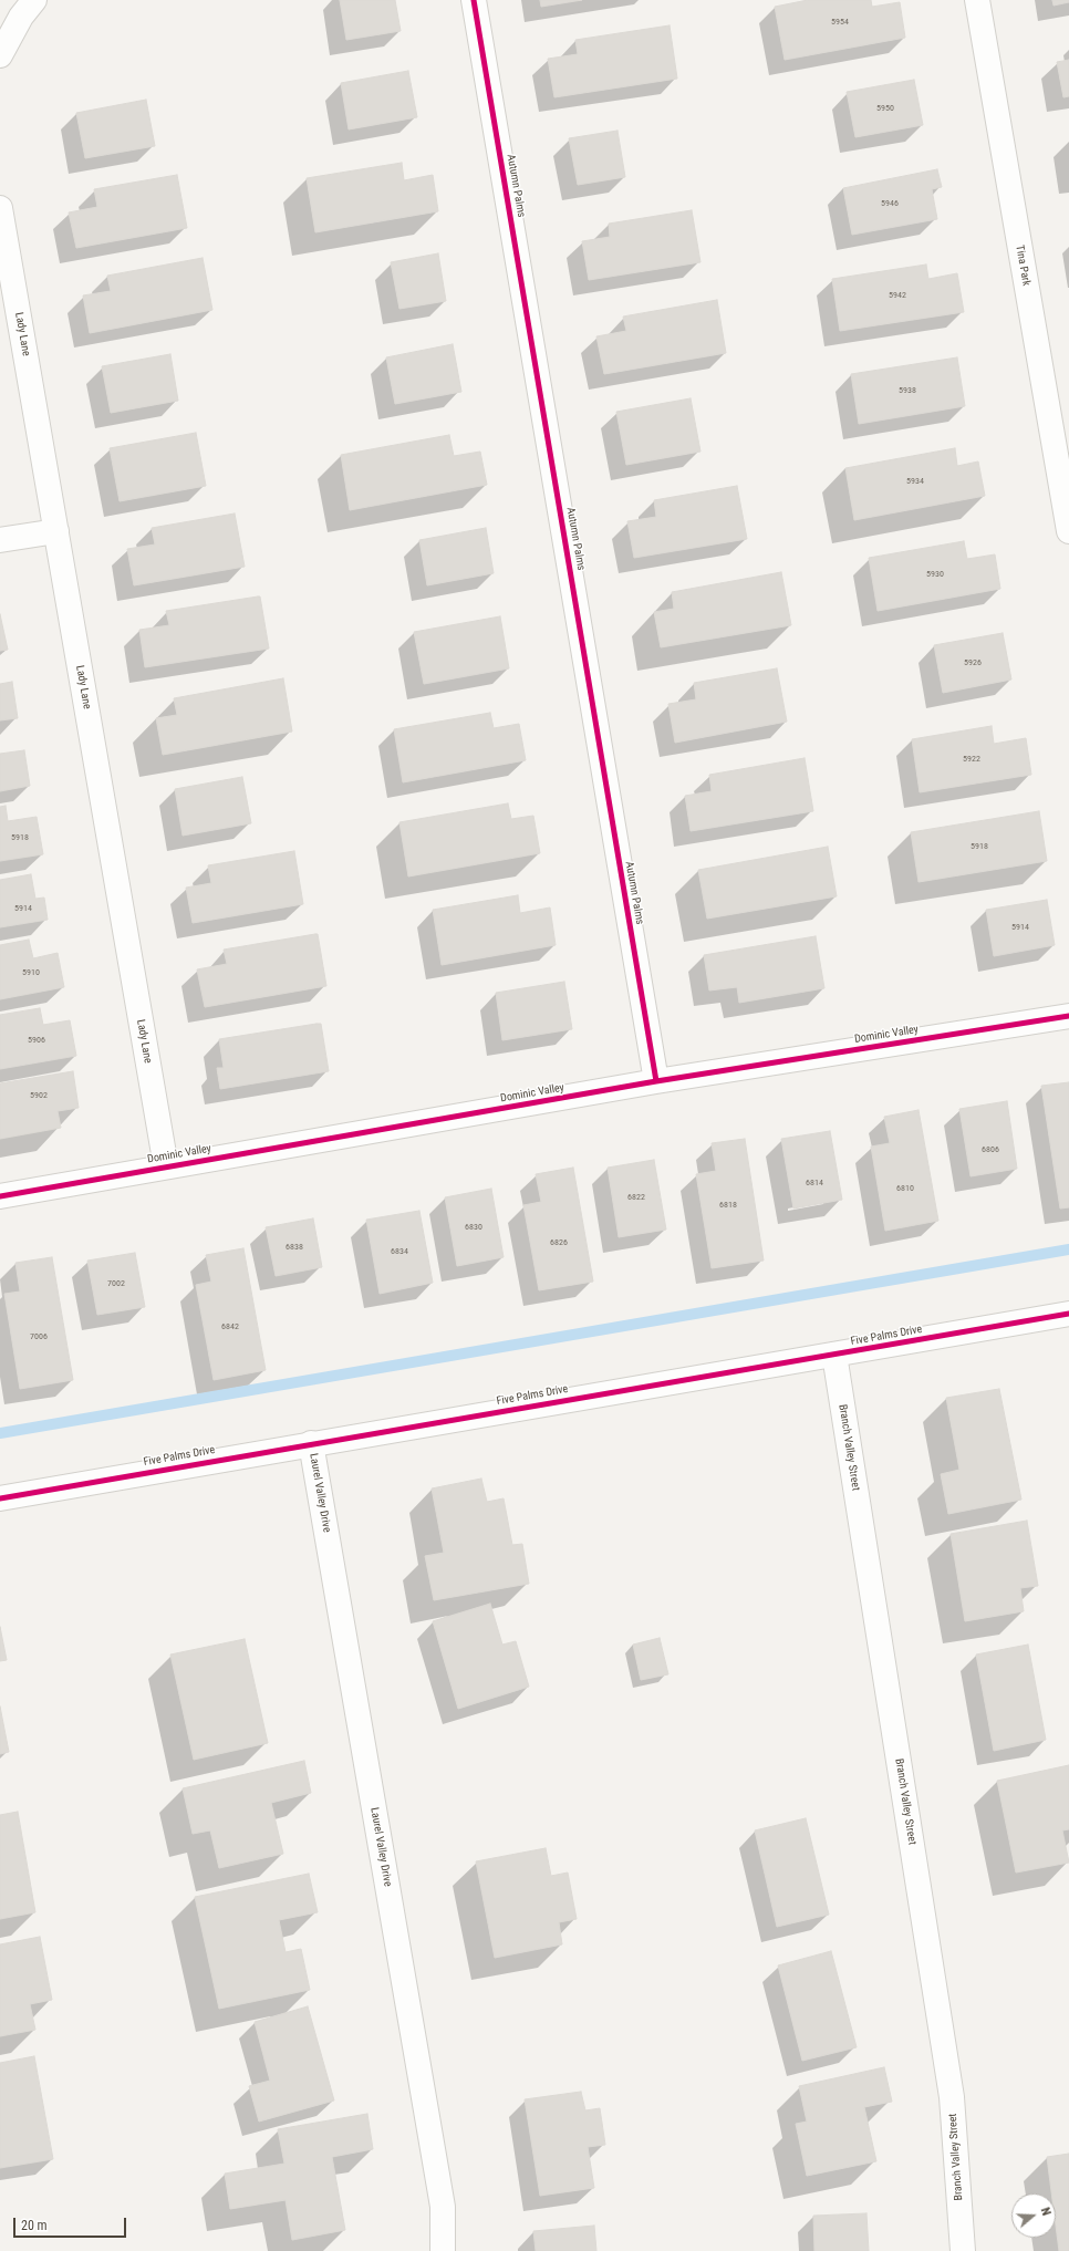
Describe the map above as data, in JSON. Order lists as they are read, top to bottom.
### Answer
{
  "streets": {
    "street": [
      "Autumn Palms",
      "Tina Park",
      "Lady Lane",
      "Dominic Valley",
      "Five Palms Drive",
      "Branch Valley Street",
      "Laurel Valley Drive"
    ]
  },
  "crossings": [
    ["Autumn Palms", "Dominic Valley"],
    ["Lady Lane", "Dominic Valley"],
    ["Five Palms Drive", "Branch Valley Street"],
    ["Five Palms Drive", "Laurel Valley Drive"]
  ],
  "house_numbers": [
    "5954",
    "5950",
    "5946",
    "5942",
    "5938",
    "5934",
    "5930",
    "5926",
    "5922",
    "5918",
    "5918",
    "5914",
    "5914",
    "5910",
    "5906",
    "5902",
    "6806",
    "6814",
    "6810",
    "6822",
    "6818",
    "6830",
    "6826",
    "6838",
    "6834",
    "7002",
    "6842",
    "7006"
  ],
  "scale_bar": "20 m",
  "north": "right"
}
